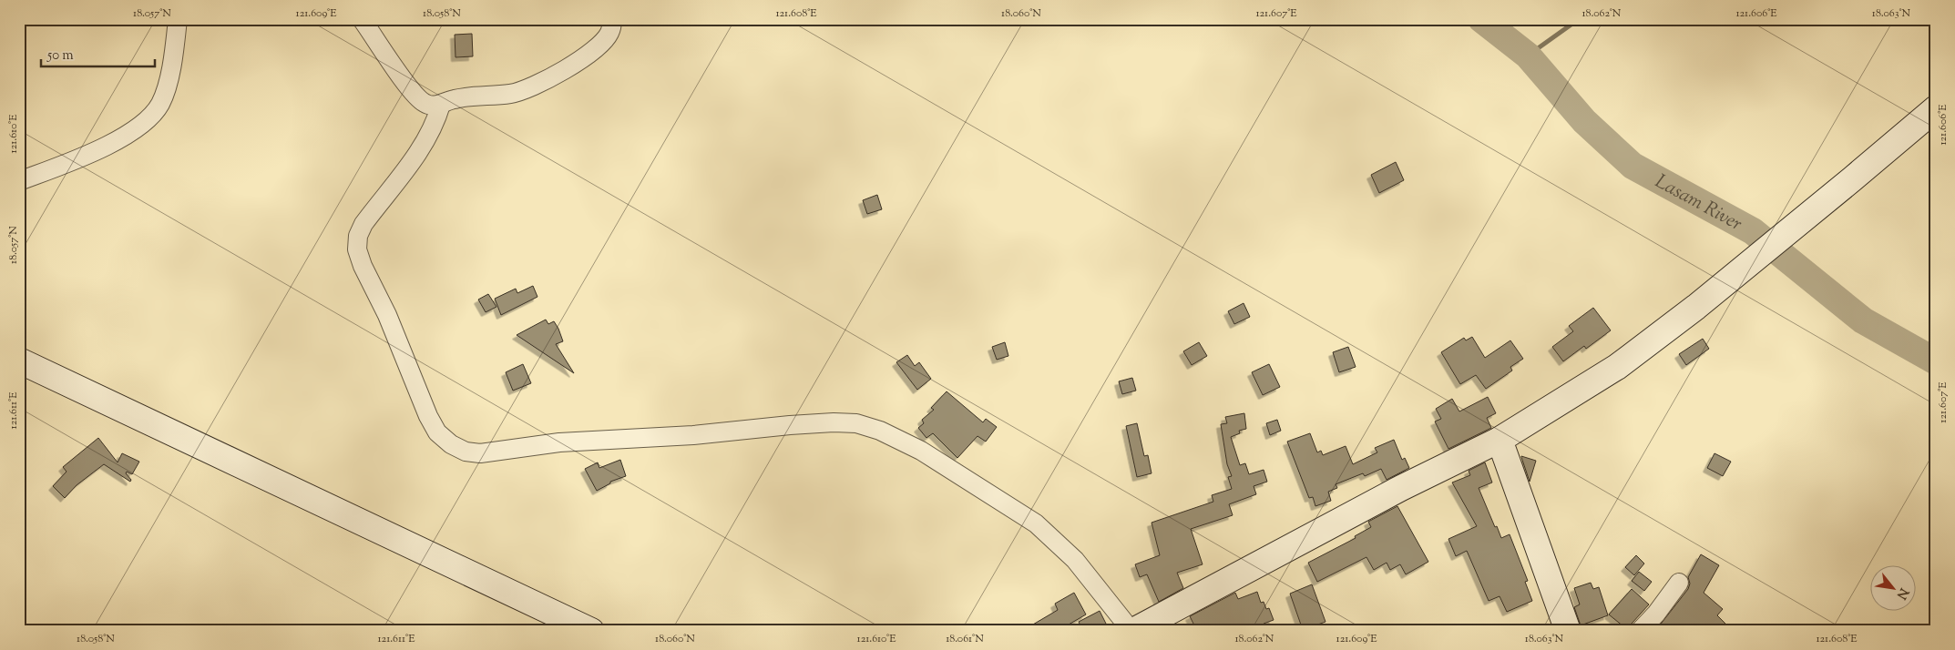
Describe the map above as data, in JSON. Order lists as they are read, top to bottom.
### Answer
{
  "water": ["Lasam River"],
  "scale_bar": "50 m",
  "north": "bottom right",
  "coordinates": [
    "18.057°N",
    "121.609°E",
    "18.058°N",
    "121.608°E",
    "18.060°N",
    "121.607°E",
    "18.062°N",
    "121.606°E",
    "18.063°N",
    "121.610°E",
    "121.611°E",
    "18.061°N"
  ]
}
